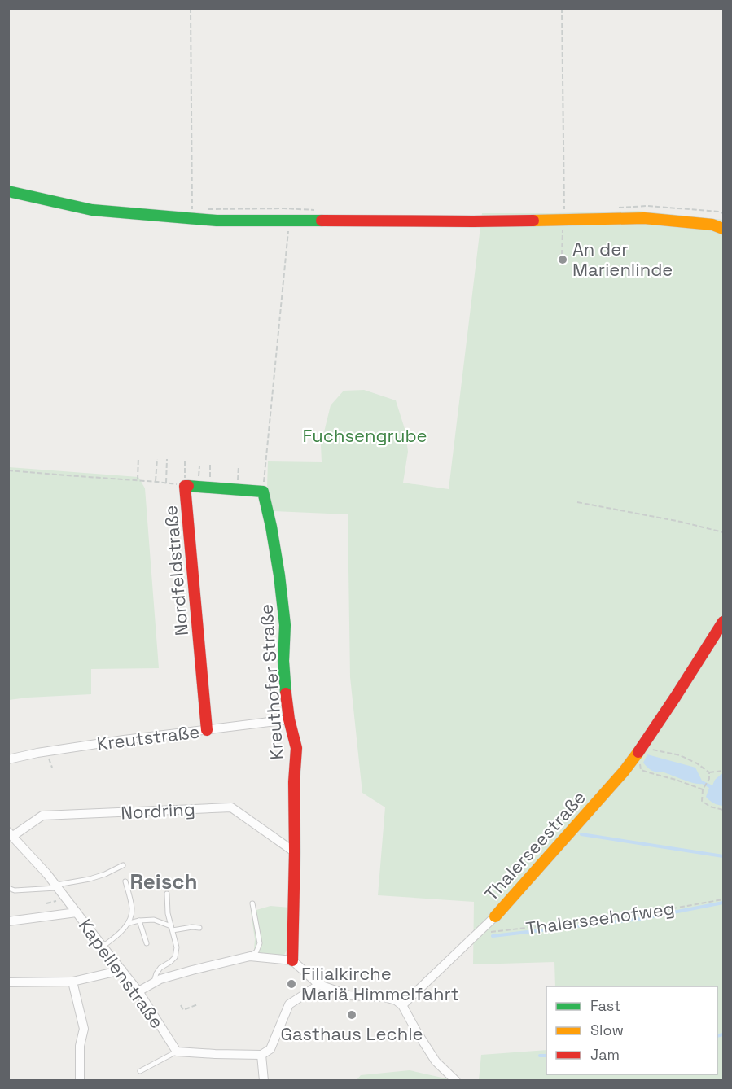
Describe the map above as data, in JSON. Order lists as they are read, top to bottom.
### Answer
{
  "streets": {
    "street": [
      "Nordfeldstraße",
      "Kreuthofer Straße",
      "Kreutstraße",
      "Nordring",
      "Thalerseestraße",
      "Kapellenstraße"
    ],
    "path": ["Thalerseehofweg"]
  },
  "crossings": [
    ["Nordfeldstraße", "Kreuthofer Straße"],
    ["Nordfeldstraße", "Kreutstraße"],
    ["Kreuthofer Straße", "Kreutstraße"],
    ["Kreuthofer Straße", "Nordring"],
    ["Nordring", "Kapellenstraße"],
    ["Thalerseestraße", "Thalerseehofweg"]
  ],
  "districts": ["Reisch"],
  "parks": ["Fuchsengrube"],
  "places": ["An der Marienlinde", "Filialkirche Mariä Himmelfahrt", "Gasthaus Lechle"],
  "legend": ["Fast", "Slow", "Jam"]
}
